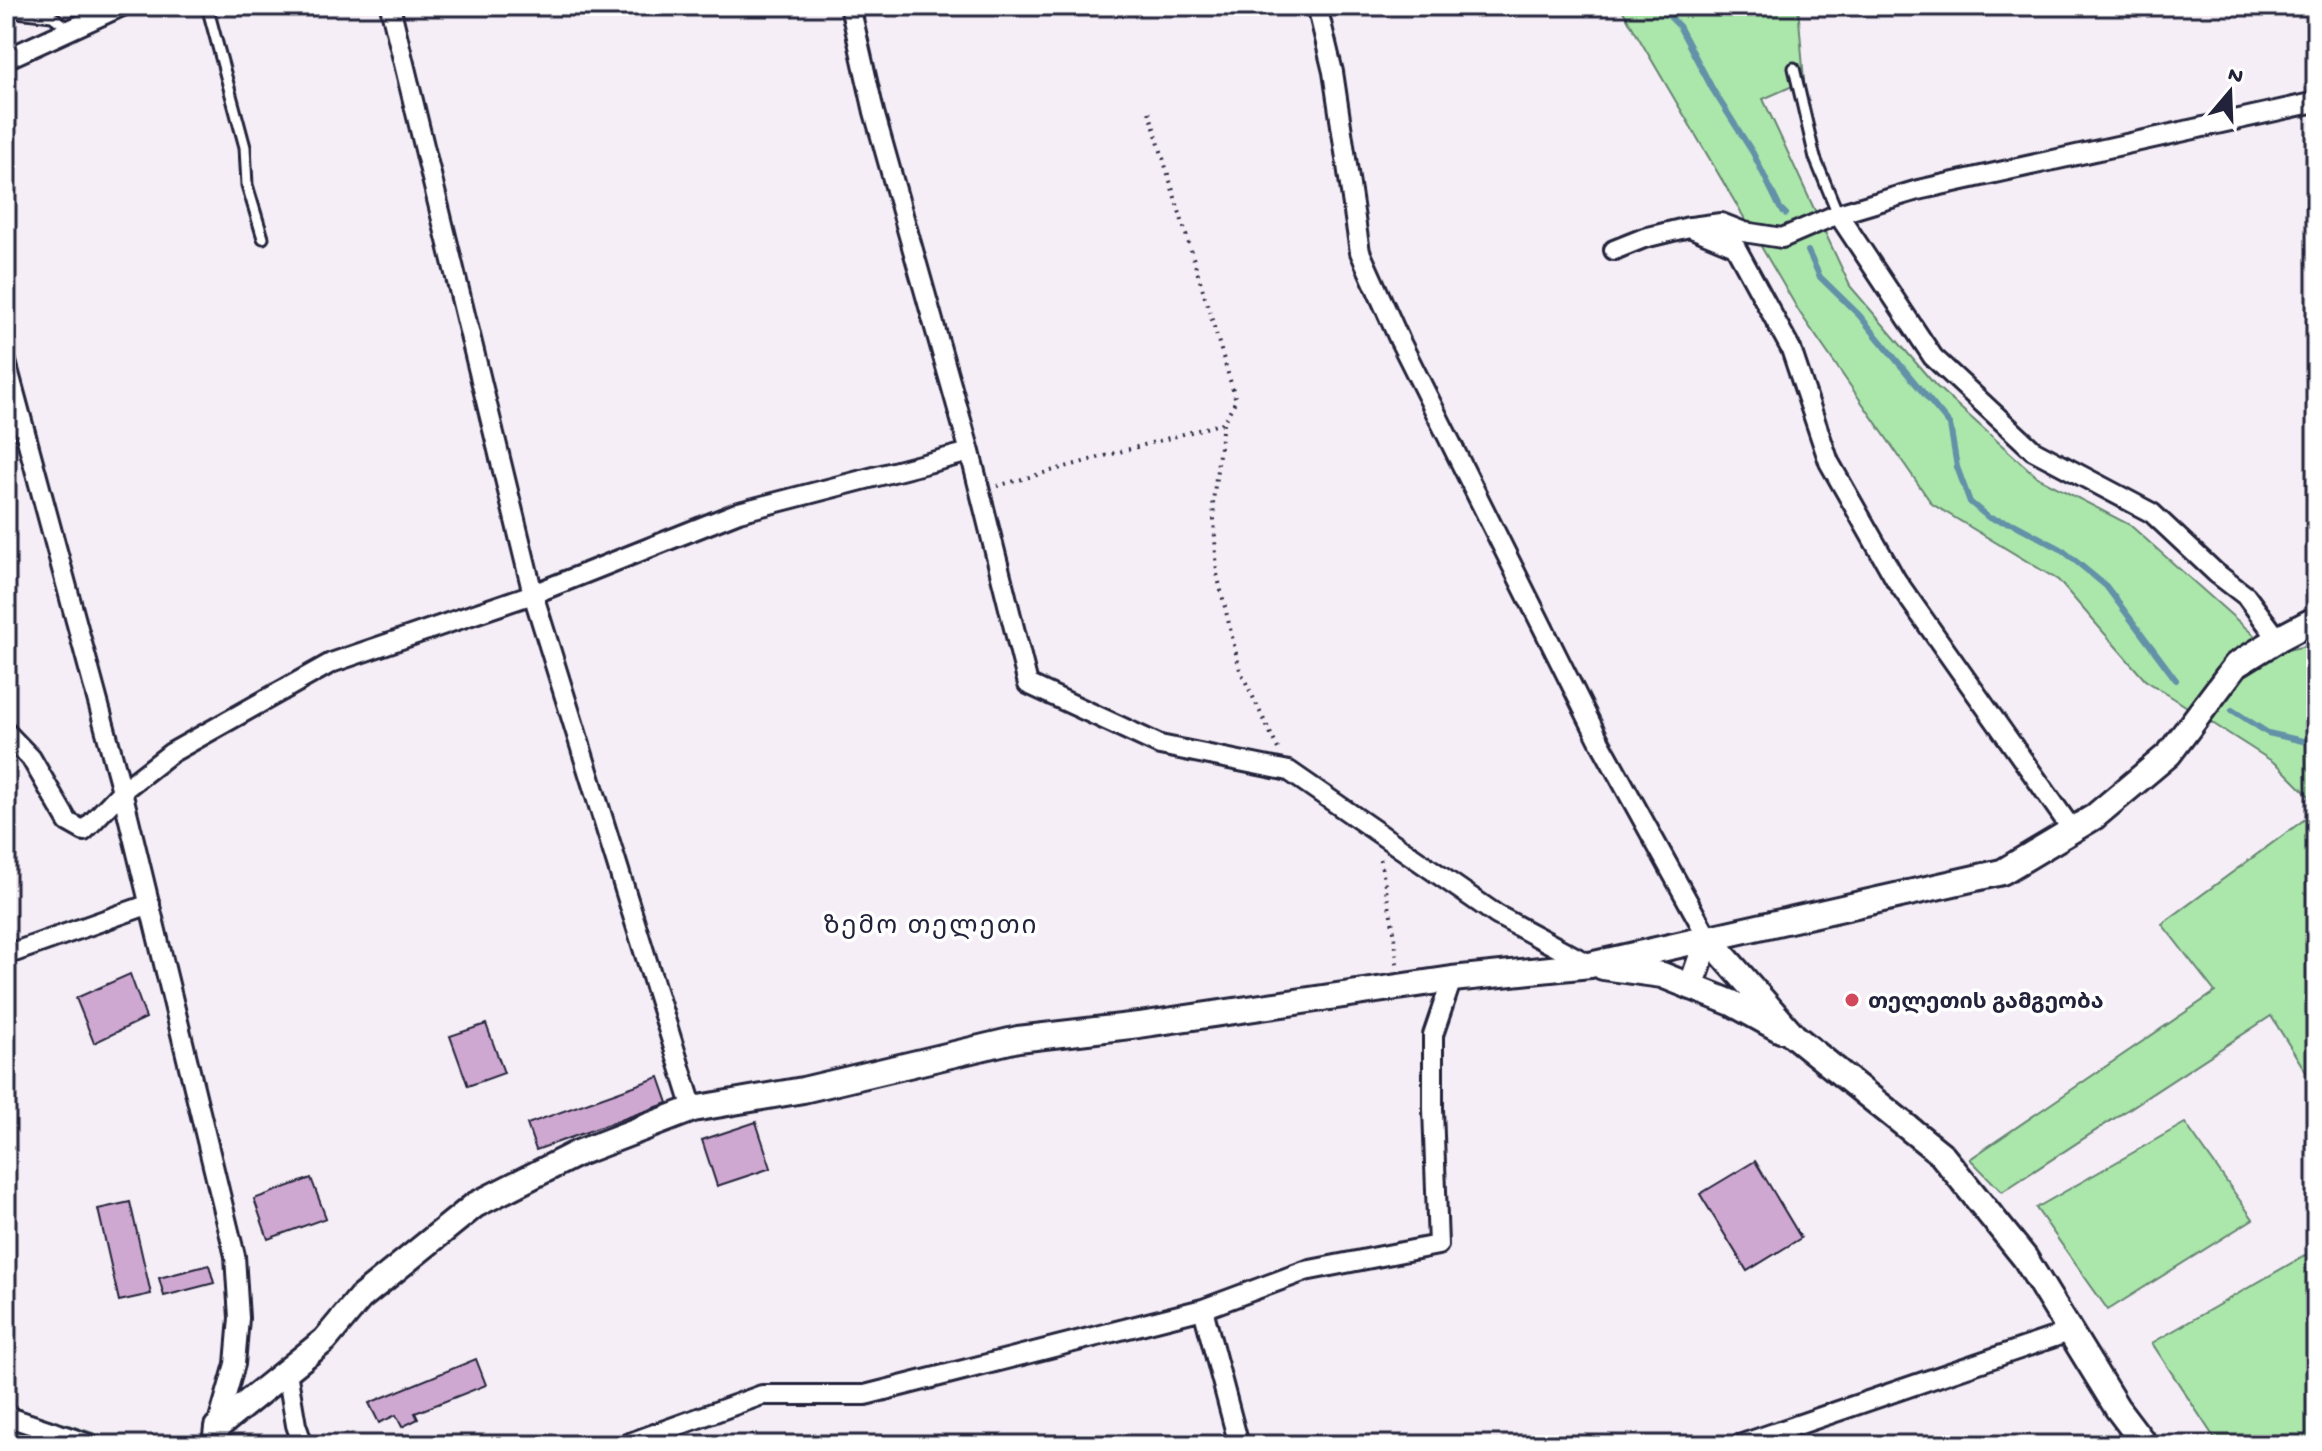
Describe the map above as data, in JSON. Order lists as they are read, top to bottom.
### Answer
{
  "districts": ["ზემო თელეთი"],
  "places": ["თელეთის გამგეობა"],
  "north": "top"
}
